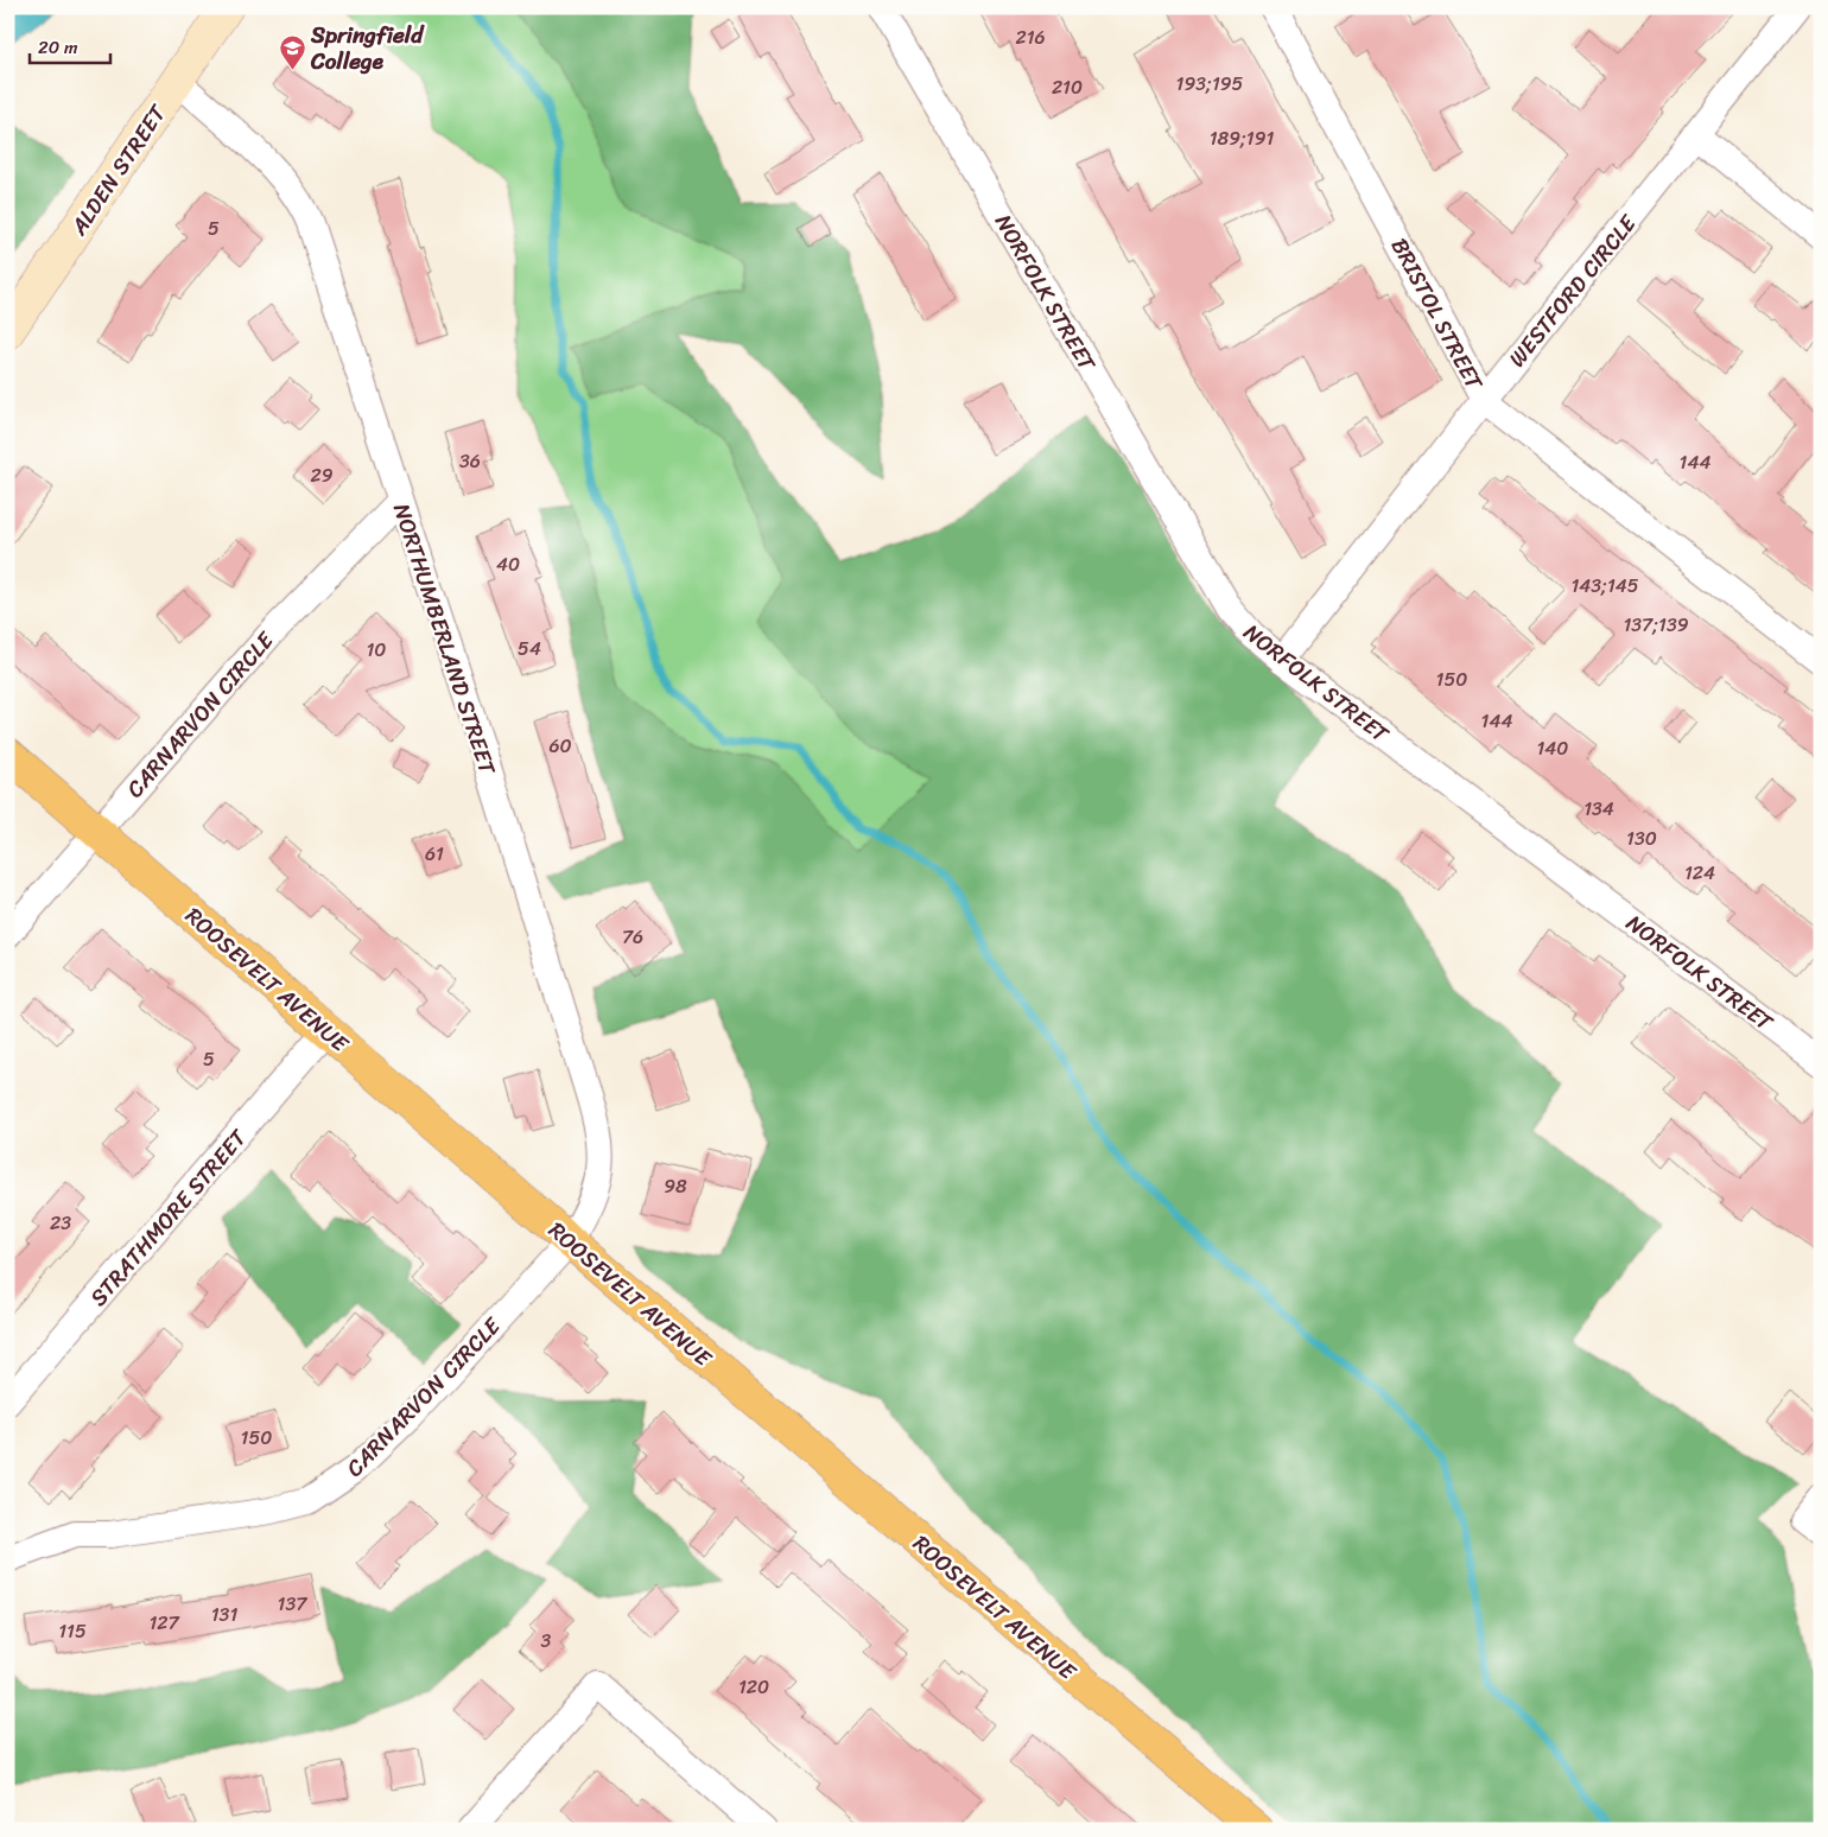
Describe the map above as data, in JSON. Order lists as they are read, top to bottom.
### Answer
{
  "streets": {
    "main road": ["ALDEN STREET", "ROOSEVELT AVENUE"],
    "street": [
      "WESTFORD CIRCLE",
      "NORFOLK STREET",
      "BRISTOL STREET",
      "NORTHUMBERLAND STREET",
      "CARNARVON CIRCLE",
      "STRATHMORE STREET"
    ]
  },
  "crossings": [
    ["ALDEN STREET", "NORTHUMBERLAND STREET"],
    ["WESTFORD CIRCLE", "NORFOLK STREET"],
    ["WESTFORD CIRCLE", "BRISTOL STREET"],
    ["NORTHUMBERLAND STREET", "CARNARVON CIRCLE"],
    ["NORTHUMBERLAND STREET", "ROOSEVELT AVENUE"],
    ["CARNARVON CIRCLE", "ROOSEVELT AVENUE"],
    ["ROOSEVELT AVENUE", "STRATHMORE STREET"]
  ],
  "places": {
    "school or university": ["Springfield College"]
  },
  "house_numbers": [
    "216",
    "193;195",
    "210",
    "189;191",
    "5",
    "36",
    "144",
    "29",
    "40",
    "143;145",
    "137;139",
    "54",
    "10",
    "150",
    "144",
    "60",
    "140",
    "134",
    "130",
    "61",
    "124",
    "76",
    "5",
    "98",
    "23",
    "150",
    "137",
    "131",
    "127",
    "115",
    "3",
    "120"
  ],
  "scale_bar": "20 m"
}
